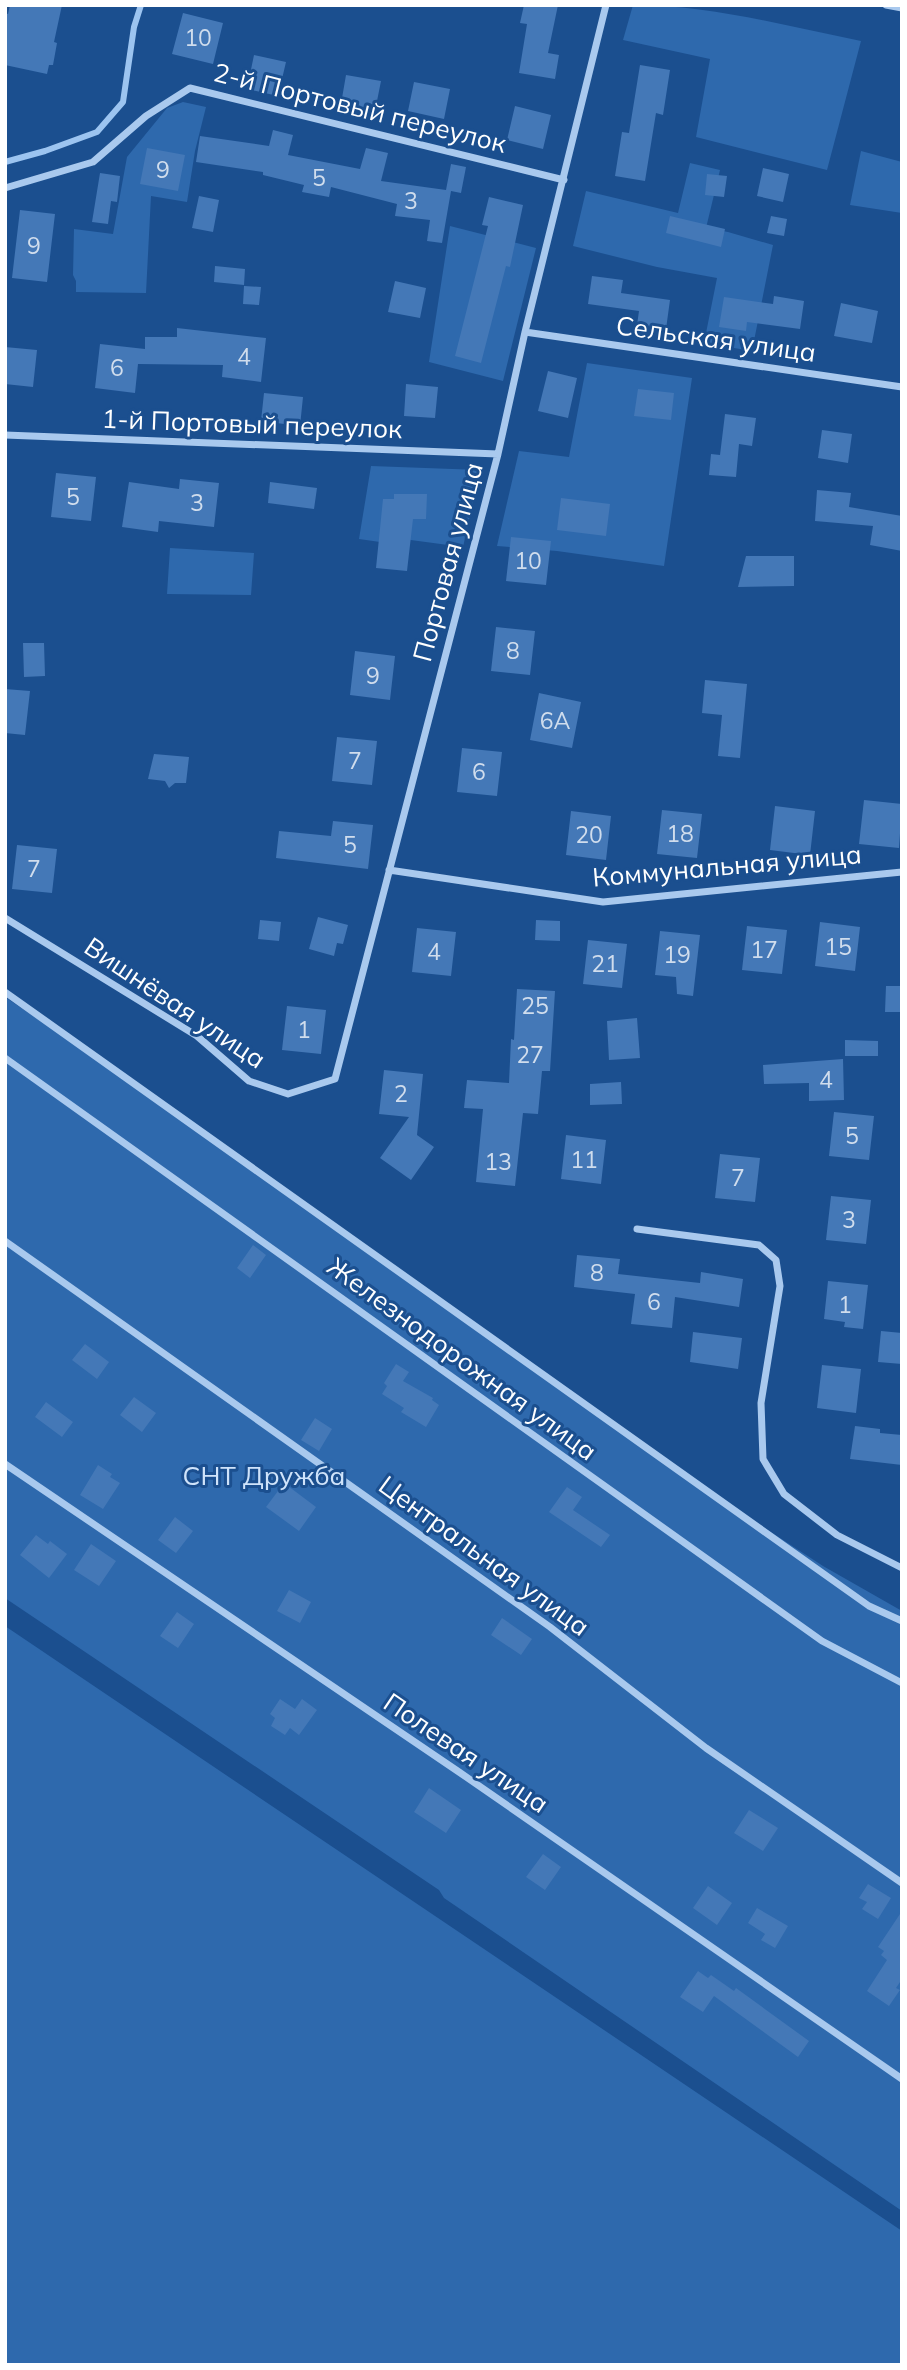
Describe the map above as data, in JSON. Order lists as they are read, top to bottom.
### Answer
{
  "streets": {
    "street": [
      "2-й Портовый переулок",
      "Сельская улица",
      "1-й Портовый переулок",
      "Портовая улица",
      "Коммунальная улица",
      "Вишнёвая улица",
      "Железнодорожная улица",
      "Центральная улица",
      "Полевая улица"
    ]
  },
  "crossings": [
    ["2-й Портовый переулок", "Портовая улица"],
    ["Сельская улица", "Портовая улица"],
    ["1-й Портовый переулок", "Портовая улица"],
    ["Портовая улица", "Коммунальная улица"],
    ["Портовая улица", "Вишнёвая улица"]
  ],
  "parks": ["СНТ Дружба"],
  "house_numbers": [
    "10",
    "9",
    "5",
    "3",
    "9",
    "4",
    "6",
    "5",
    "3",
    "10",
    "8",
    "9",
    "6А",
    "7",
    "6",
    "18",
    "20",
    "5",
    "7",
    "15",
    "17",
    "4",
    "19",
    "21",
    "25",
    "1",
    "27",
    "4",
    "2",
    "5",
    "11",
    "13",
    "7",
    "3",
    "8",
    "6",
    "1"
  ]
}
